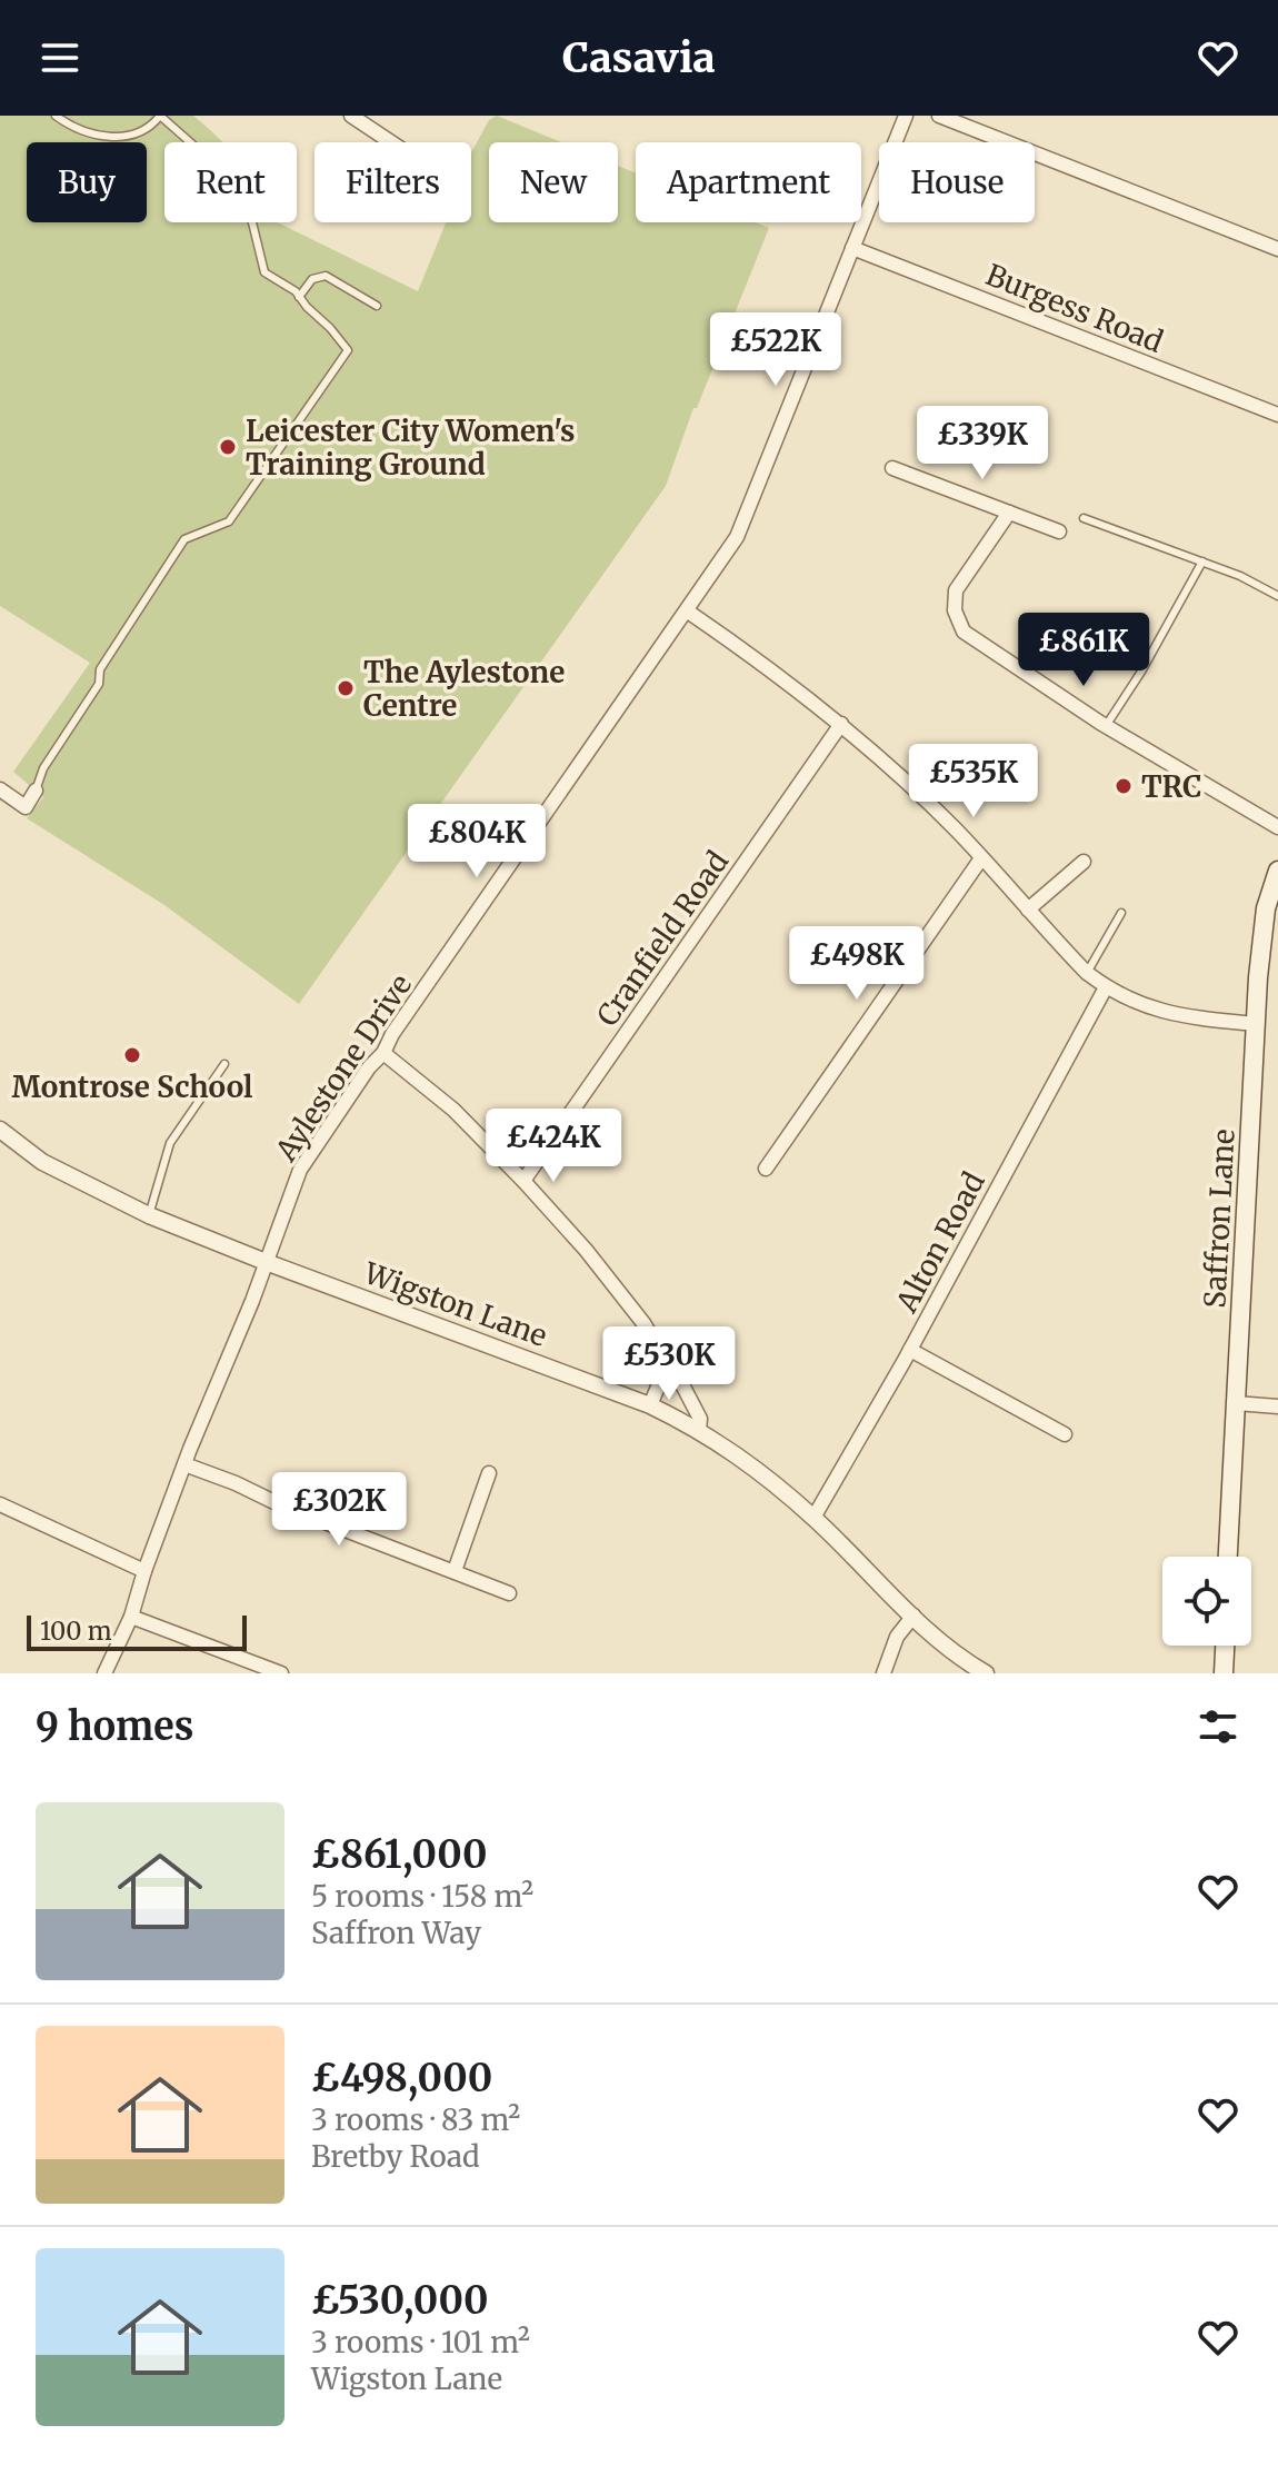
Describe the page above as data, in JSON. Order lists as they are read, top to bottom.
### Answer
{
  "streets": {
    "main road": ["Saffron Lane"],
    "street": [
      "Burgess Road",
      "Cranfield Road",
      "Aylestone Drive",
      "Alton Road",
      "Wigston Lane"
    ]
  },
  "crossings": [
    ["Burgess Road", "Aylestone Drive"],
    ["Aylestone Drive", "Wigston Lane"],
    ["Alton Road", "Wigston Lane"]
  ],
  "places": [
    "Leicester City Women's Training Ground",
    "The Aylestone Centre",
    "TRC",
    "Montrose School"
  ],
  "scale_bar": "100 m",
  "page": {
    "header": "Casavia",
    "chip": [
      "Buy",
      "Rent",
      "Filters",
      "New",
      "Apartment",
      "House"
    ],
    "price": [
      "£522K",
      "£339K",
      "£861K",
      "£535K",
      "£804K",
      "£498K",
      "£424K",
      "£530K",
      "£302K"
    ],
    "scale": "100 m",
    "heading": "9 homes",
    "list": [
      {
        "name": "£861,000",
        "note": "5 rooms · 158 m² · Saffron Way"
      },
      {
        "name": "£498,000",
        "note": "3 rooms · 83 m² · Bretby Road"
      },
      {
        "name": "£530,000",
        "note": "3 rooms · 101 m² · Wigston Lane"
      }
    ]
  }
}
